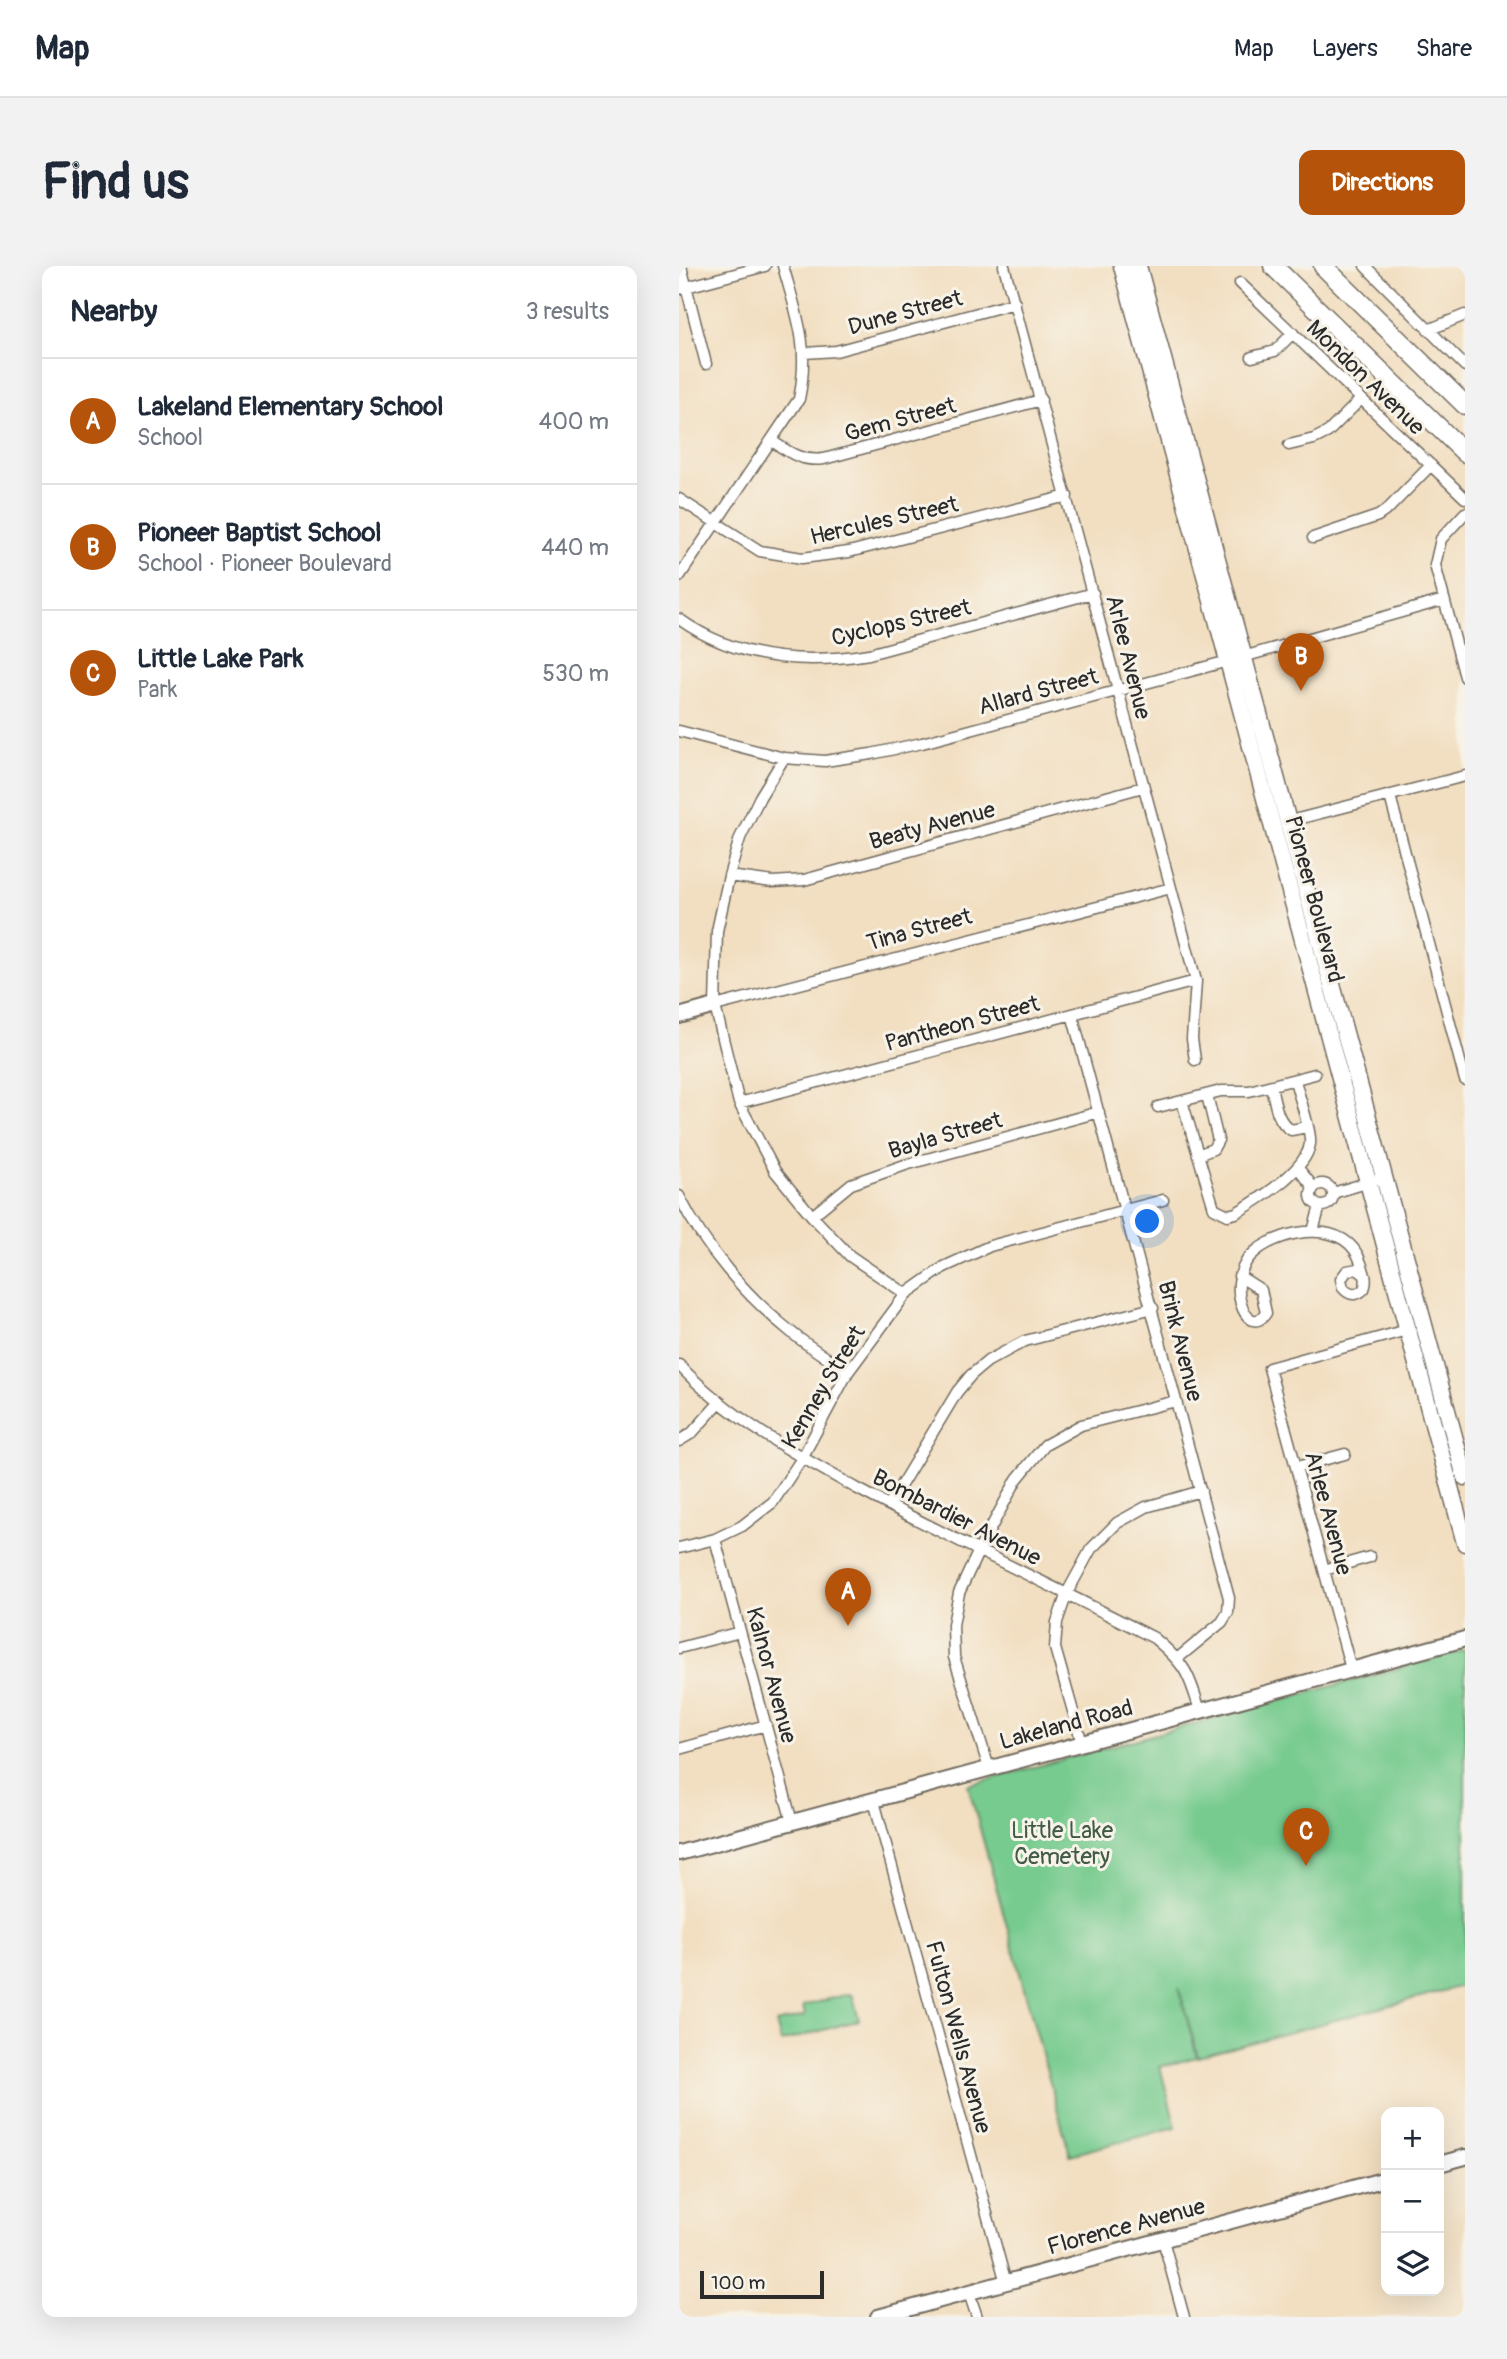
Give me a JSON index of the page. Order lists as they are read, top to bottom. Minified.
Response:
{"streets":{"main road":["Pioneer Boulevard"],"street":["Dune Street","Mondon Avenue","Gem Street","Hercules Street","Cyclops Street","Arlee Avenue","Allard Street","Beaty Avenue","Tina Street","Pantheon Street","Bayla Street","Brink Avenue","Kenney Street","Bombardier Avenue","Kalnor Avenue","Lakeland Road","Fulton Wells Avenue","Florence Avenue"]},"crossings":[["Dune Street","Arlee Avenue"],["Gem Street","Arlee Avenue"],["Hercules Street","Arlee Avenue"],["Cyclops Street","Arlee Avenue"],["Arlee Avenue","Allard Street"],["Arlee Avenue","Beaty Avenue"],["Arlee Avenue","Pioneer Boulevard"],["Arlee Avenue","Tina Street"],["Arlee Avenue","Pantheon Street"],["Arlee Avenue","Lakeland Road"],["Allard Street","Pioneer Boulevard"],["Pantheon Street","Brink Avenue"],["Bayla Street","Brink Avenue"],["Brink Avenue","Kenney Street"],["Brink Avenue","Bombardier Avenue"],["Kenney Street","Bombardier Avenue"],["Kenney Street","Kalnor Avenue"],["Bombardier Avenue","Lakeland Road"],["Kalnor Avenue","Lakeland Road"],["Lakeland Road","Fulton Wells Avenue"],["Fulton Wells Avenue","Florence Avenue"]],"parks":["Little Lake Cemetery"],"scale_bar":"100 m","page":{"header":"Map","nav":["Map","Layers","Share"],"buttons":"Directions","title":"Find us","heading":["Nearby","3 results"],"list":[{"mark":"A","name":"Lakeland Elementary School","note":"School","value":"400 m"},{"mark":"B","name":"Pioneer Baptist School","note":"School · Pioneer Boulevard","value":"440 m"},{"mark":"C","name":"Little Lake Park","note":"Park","value":"530 m"}],"pins":["B","A","C"],"map_buttons":["+","−"],"scale":"100 m"}}
